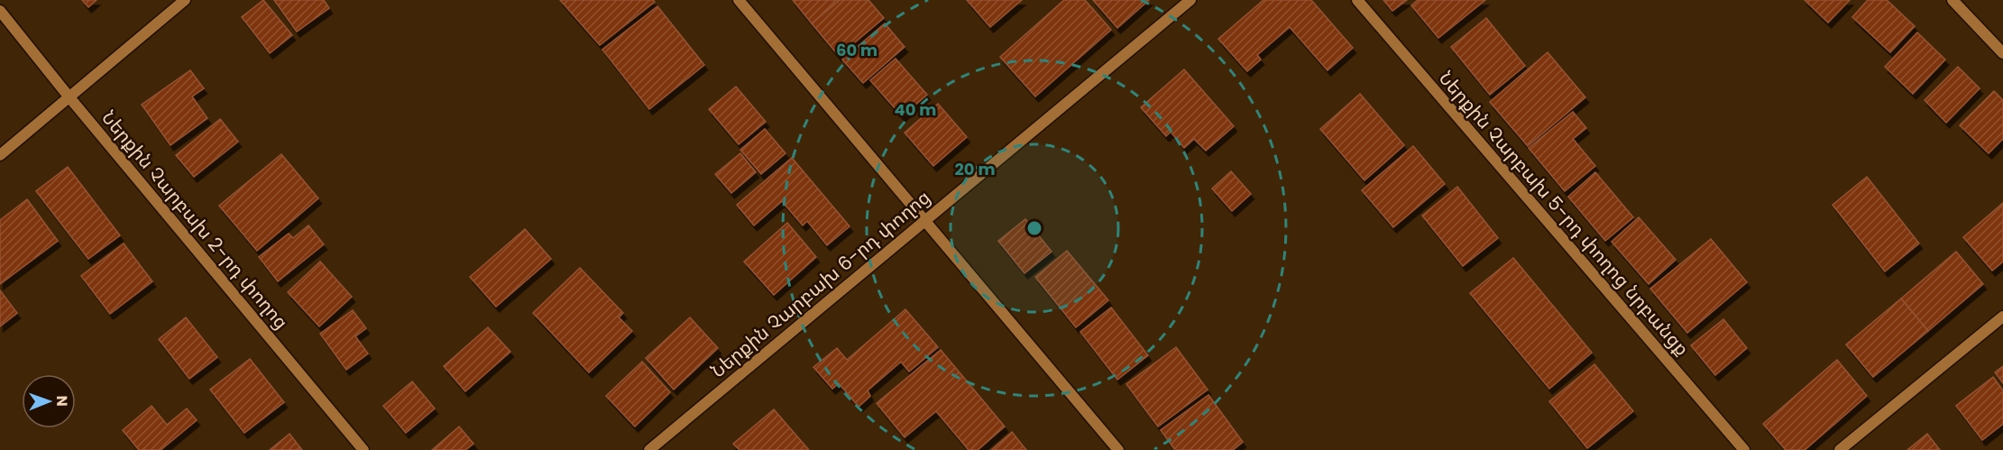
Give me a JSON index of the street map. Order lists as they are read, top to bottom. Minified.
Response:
{"streets":{"street":["Ներքին Չարբախ 5-րդ փողոց նրբանցք","Ներքին Չարբախ 2-րդ փողոց","Ներքին Չարբախ 6-րդ փողոց"]},"north":"right","rings":["60 m","40 m","20 m"]}
